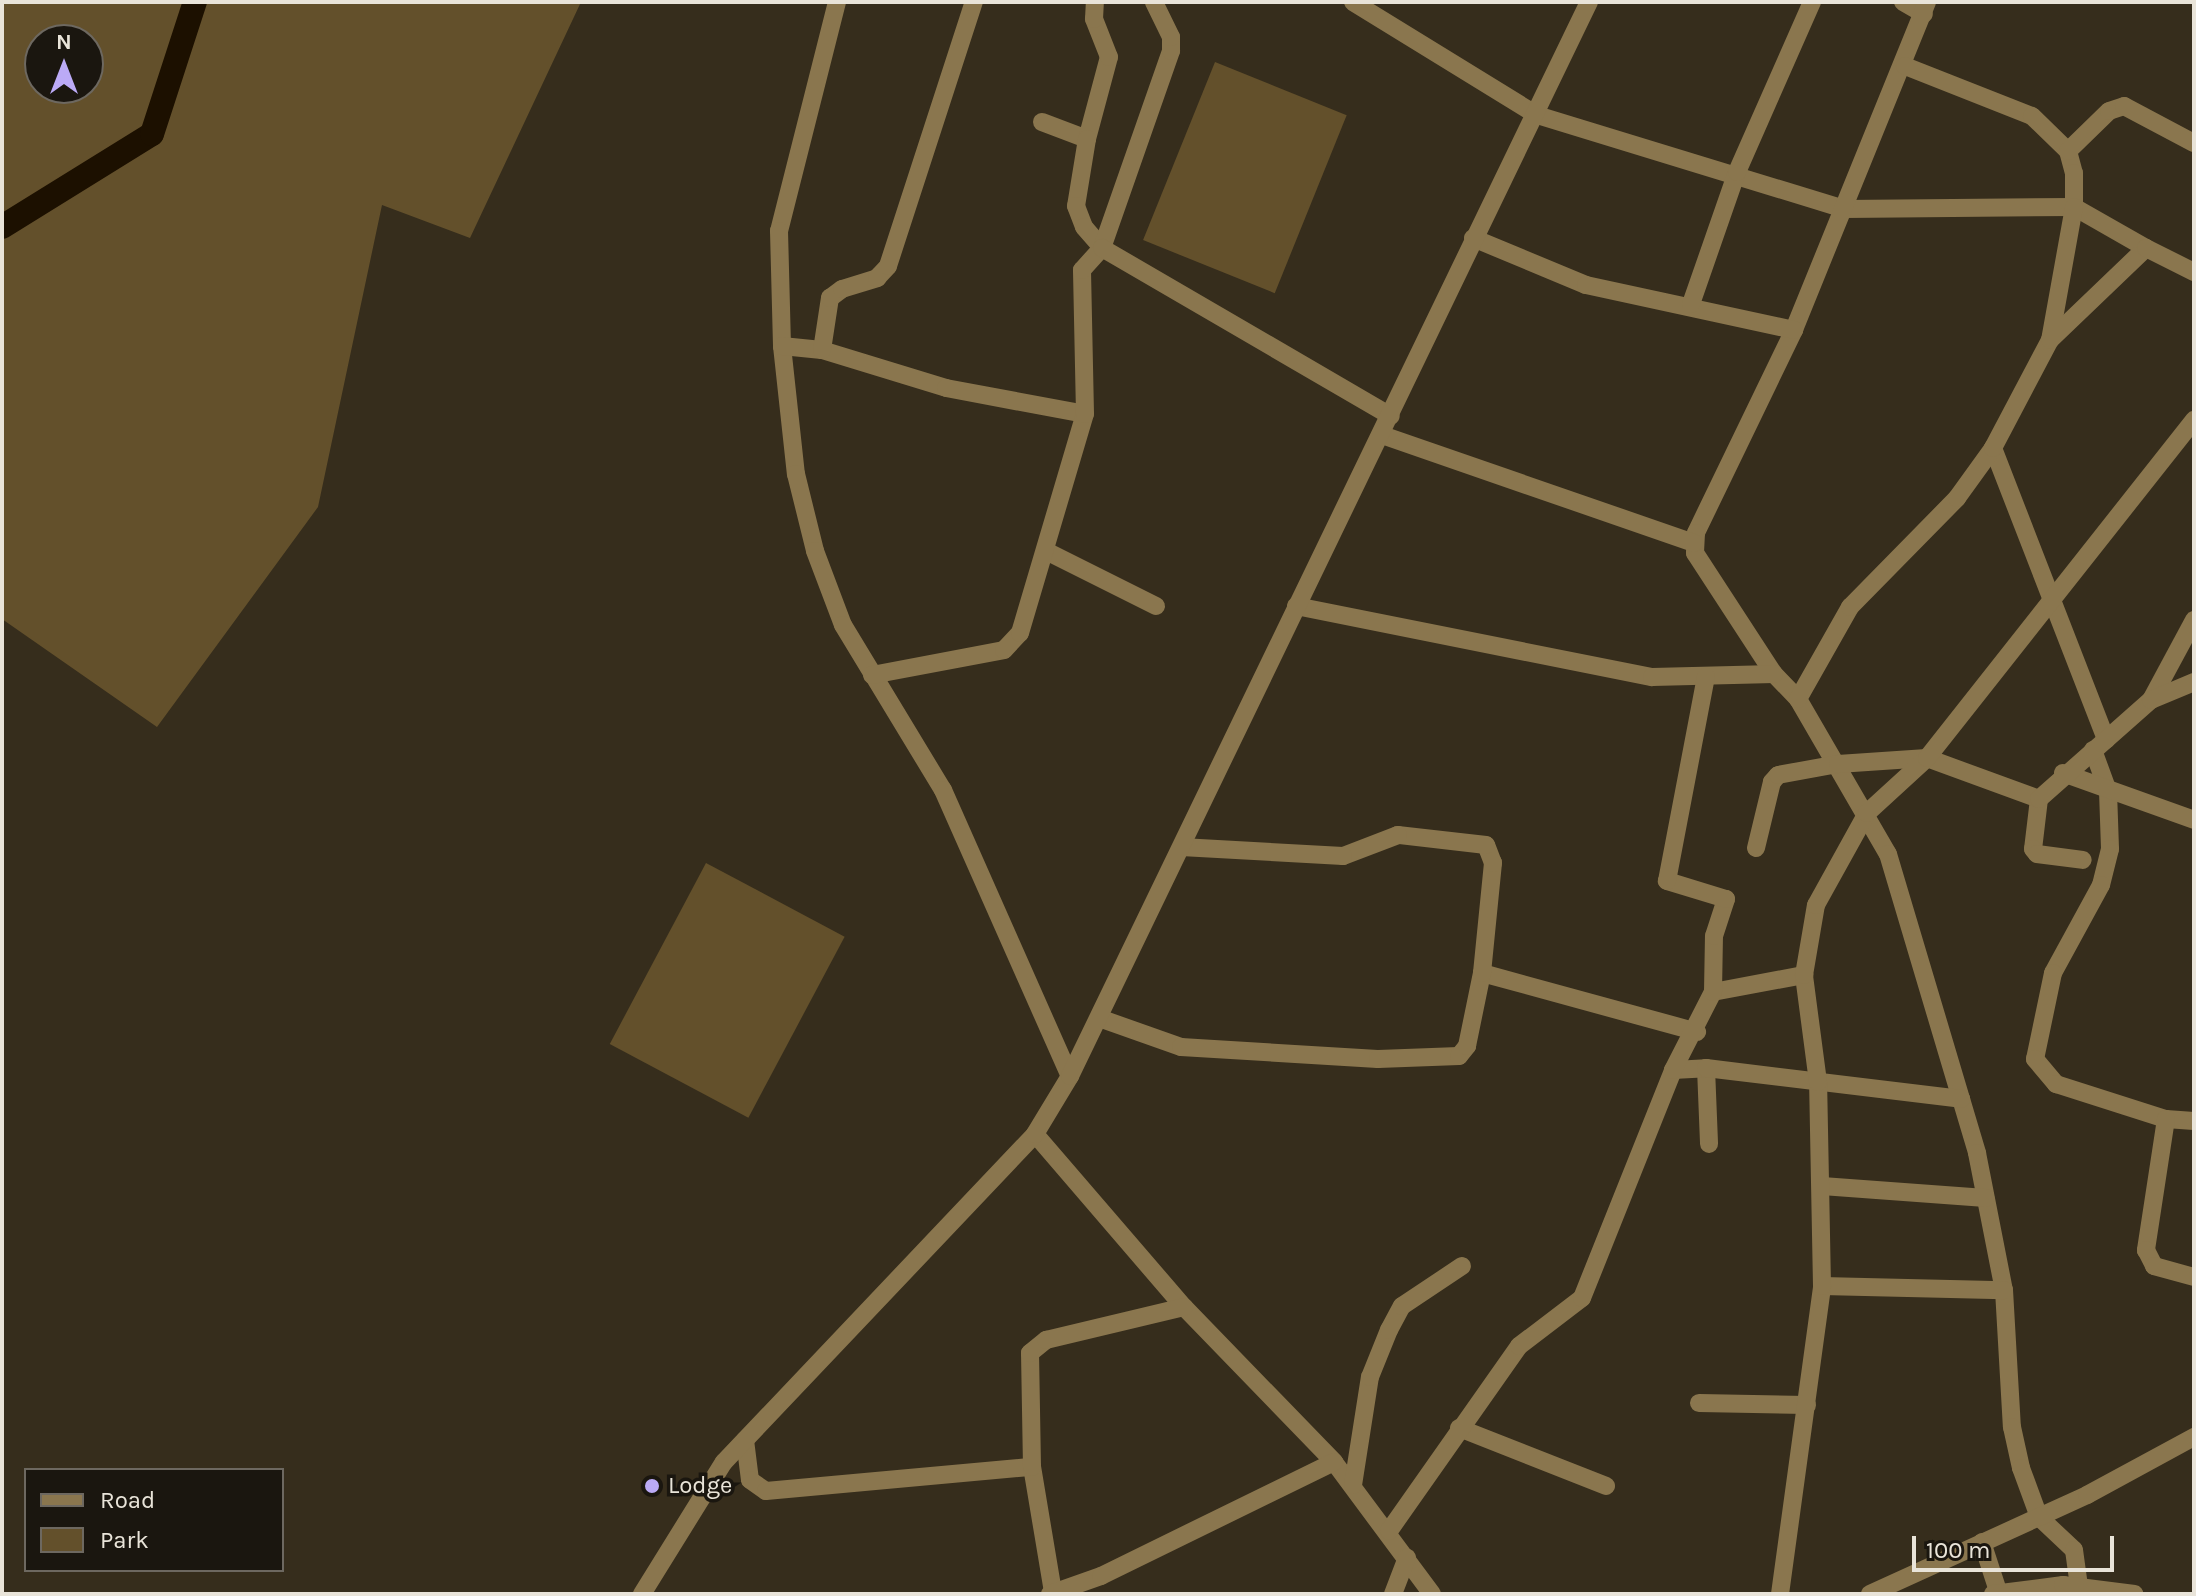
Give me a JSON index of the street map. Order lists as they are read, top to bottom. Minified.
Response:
{"places":["Lodge"],"legend":["Road","Park"],"scale_bar":"100 m","north":"top"}
